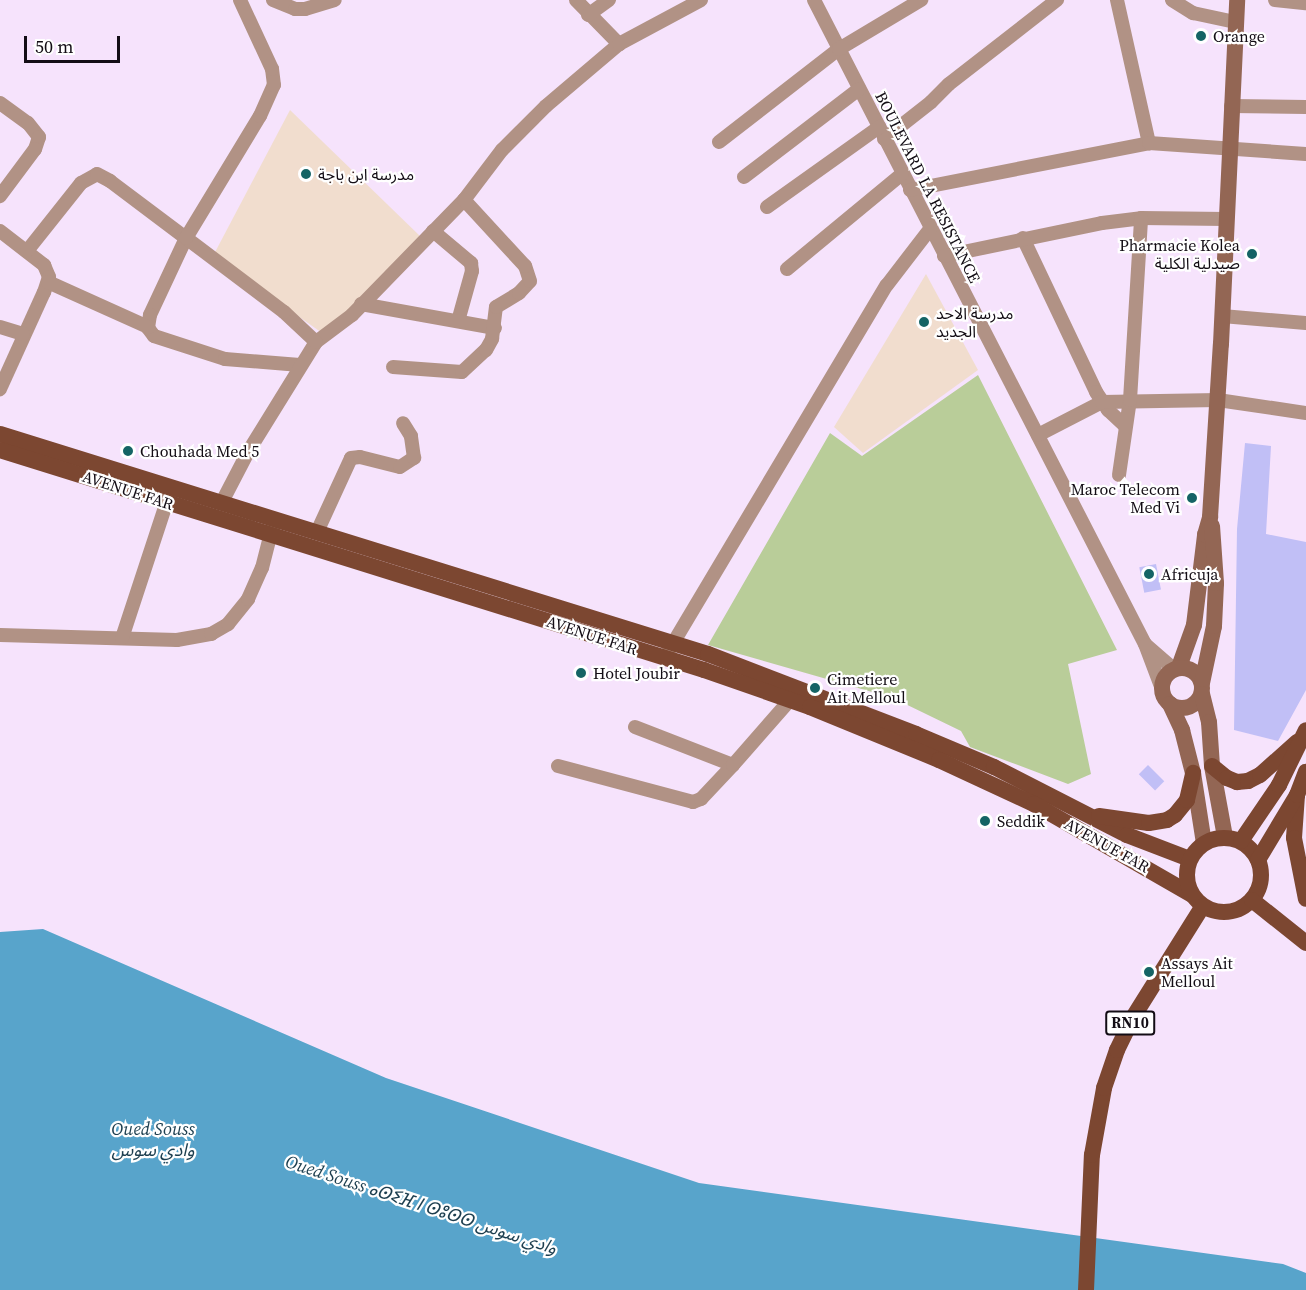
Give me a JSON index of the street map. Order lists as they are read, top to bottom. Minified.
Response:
{"streets":{"main road":["AVENUE FAR","RN10"],"street":["BOULEVARD LA RESISTANCE"]},"crossings":[["AVENUE FAR","RN10"]],"water":["Oued Souss وادي سوس","Oued Souss ⴰⵙⵉⴼ ⵏ ⵙⵓⵙⵙ وادي سوس"],"places":["Orange","مدرسة ابن باجة","Pharmacie Kolea صيدلية الكلية","مدرسة الاحد الجديد","Chouhada Med 5","Maroc Telecom Med Vi","Africuja","Hotel Joubir","Cimetiere Ait Melloul","Seddik","Assays Ait Melloul"],"scale_bar":"50 m"}
